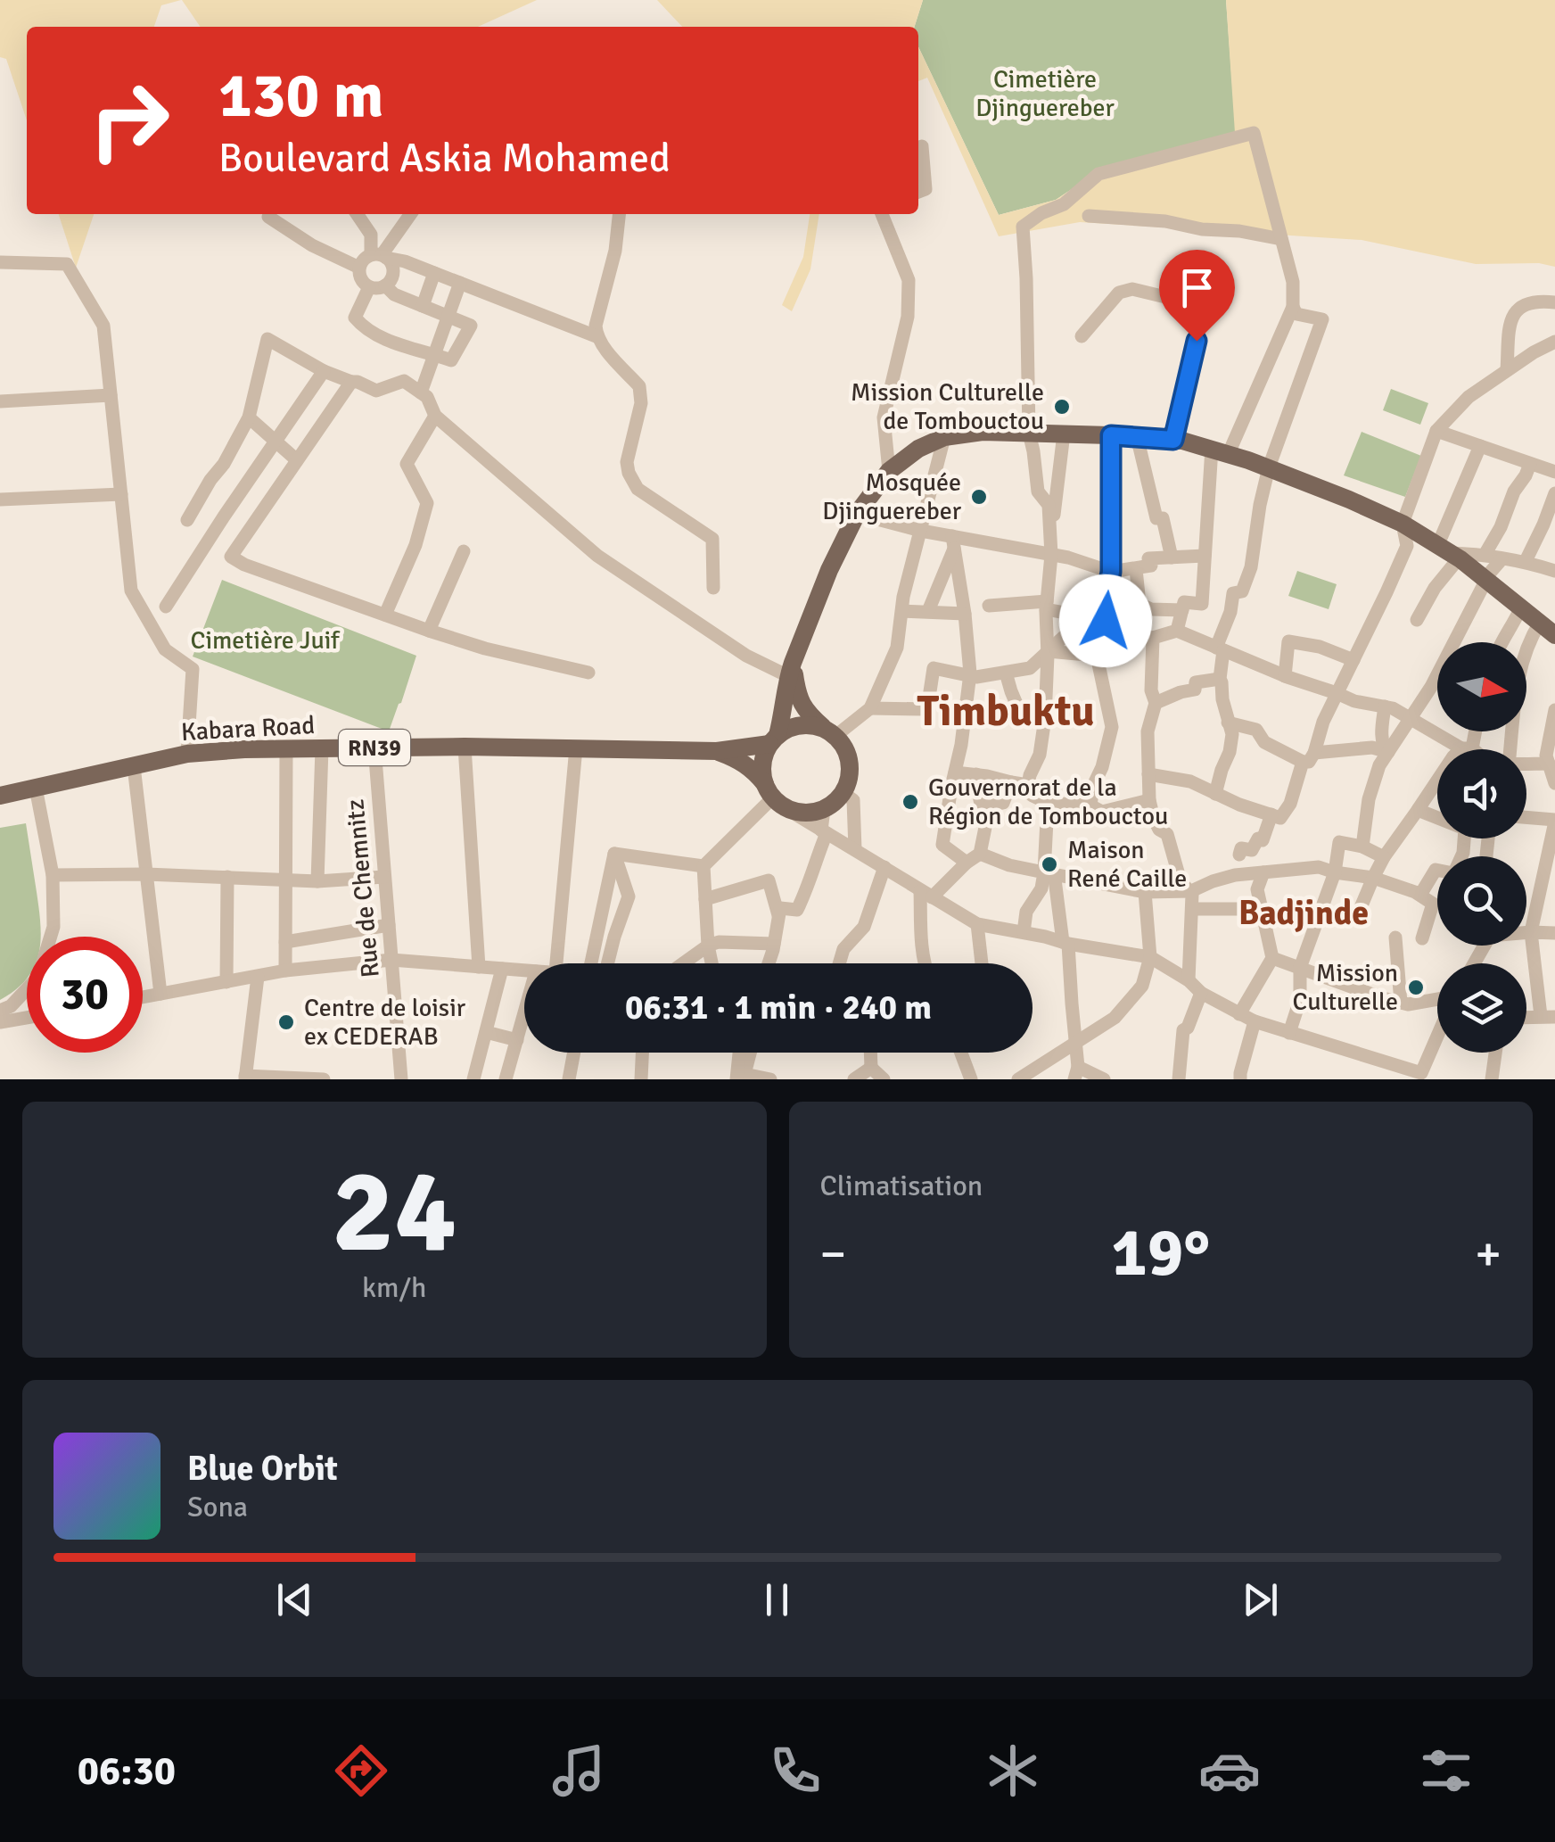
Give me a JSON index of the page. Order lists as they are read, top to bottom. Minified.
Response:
{"streets":{"main road":["Kabara Road","RN39"],"street":["Rue de Chemnitz"]},"crossings":[["Kabara Road","Rue de Chemnitz"]],"districts":["Timbuktu","Badjinde"],"parks":["Cimetière Djinguereber","Cimetière Juif"],"places":["Mission Culturelle de Tombouctou","Mosquée Djinguereber","Gouvernorat de la Région de Tombouctou","Maison René Caille","Mission Culturelle","Centre de loisir ex CEDERAB"],"north":"right","page":{"turn":["130 m","Boulevard Askia Mohamed"],"limit":"30","trip":"06:31 · 1 min · 240 m","tile":[["24","km/h"],"Climatisation"],"heat":["−","19°","+"],"song":["Blue Orbit","Sona"],"tabs":"06:30"}}
